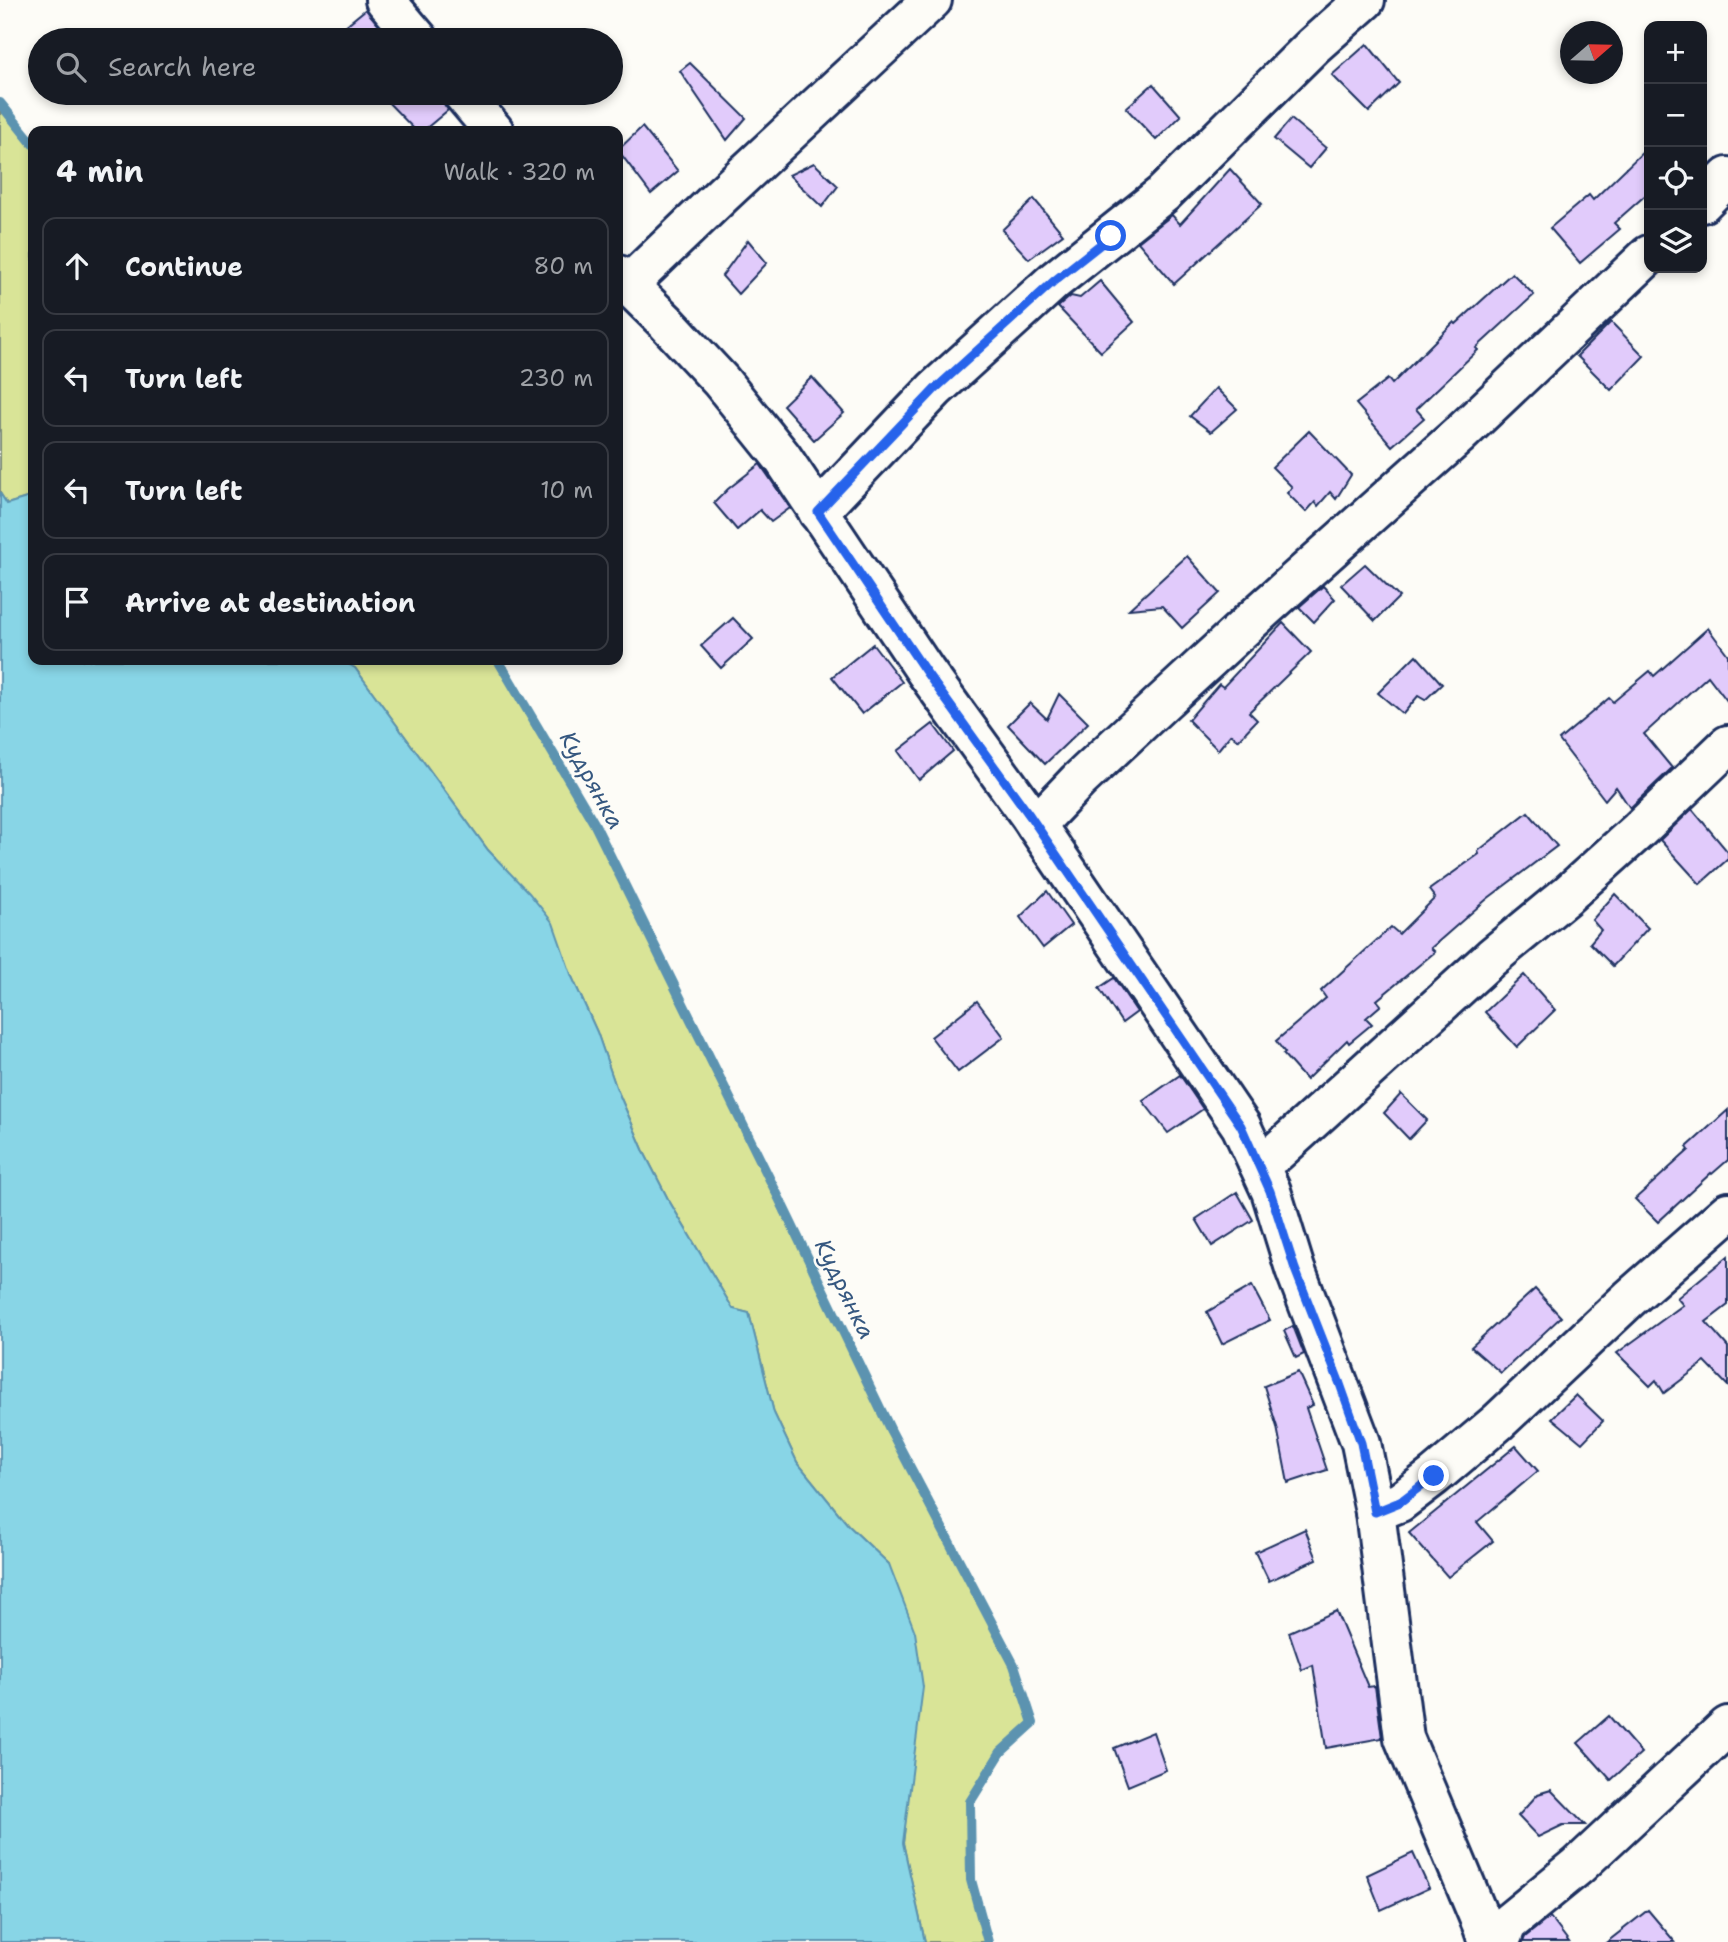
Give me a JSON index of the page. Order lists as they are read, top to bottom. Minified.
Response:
{"water":["Кудрянка"],"north":"right","page":{"map_buttons":["+","−"],"search":"Search here","heading":["4 min","Walk · 320 m"],"list":[["Continue","80 m"],["Turn left","230 m"],["Turn left","10 m"],"Arrive at destination"]}}
